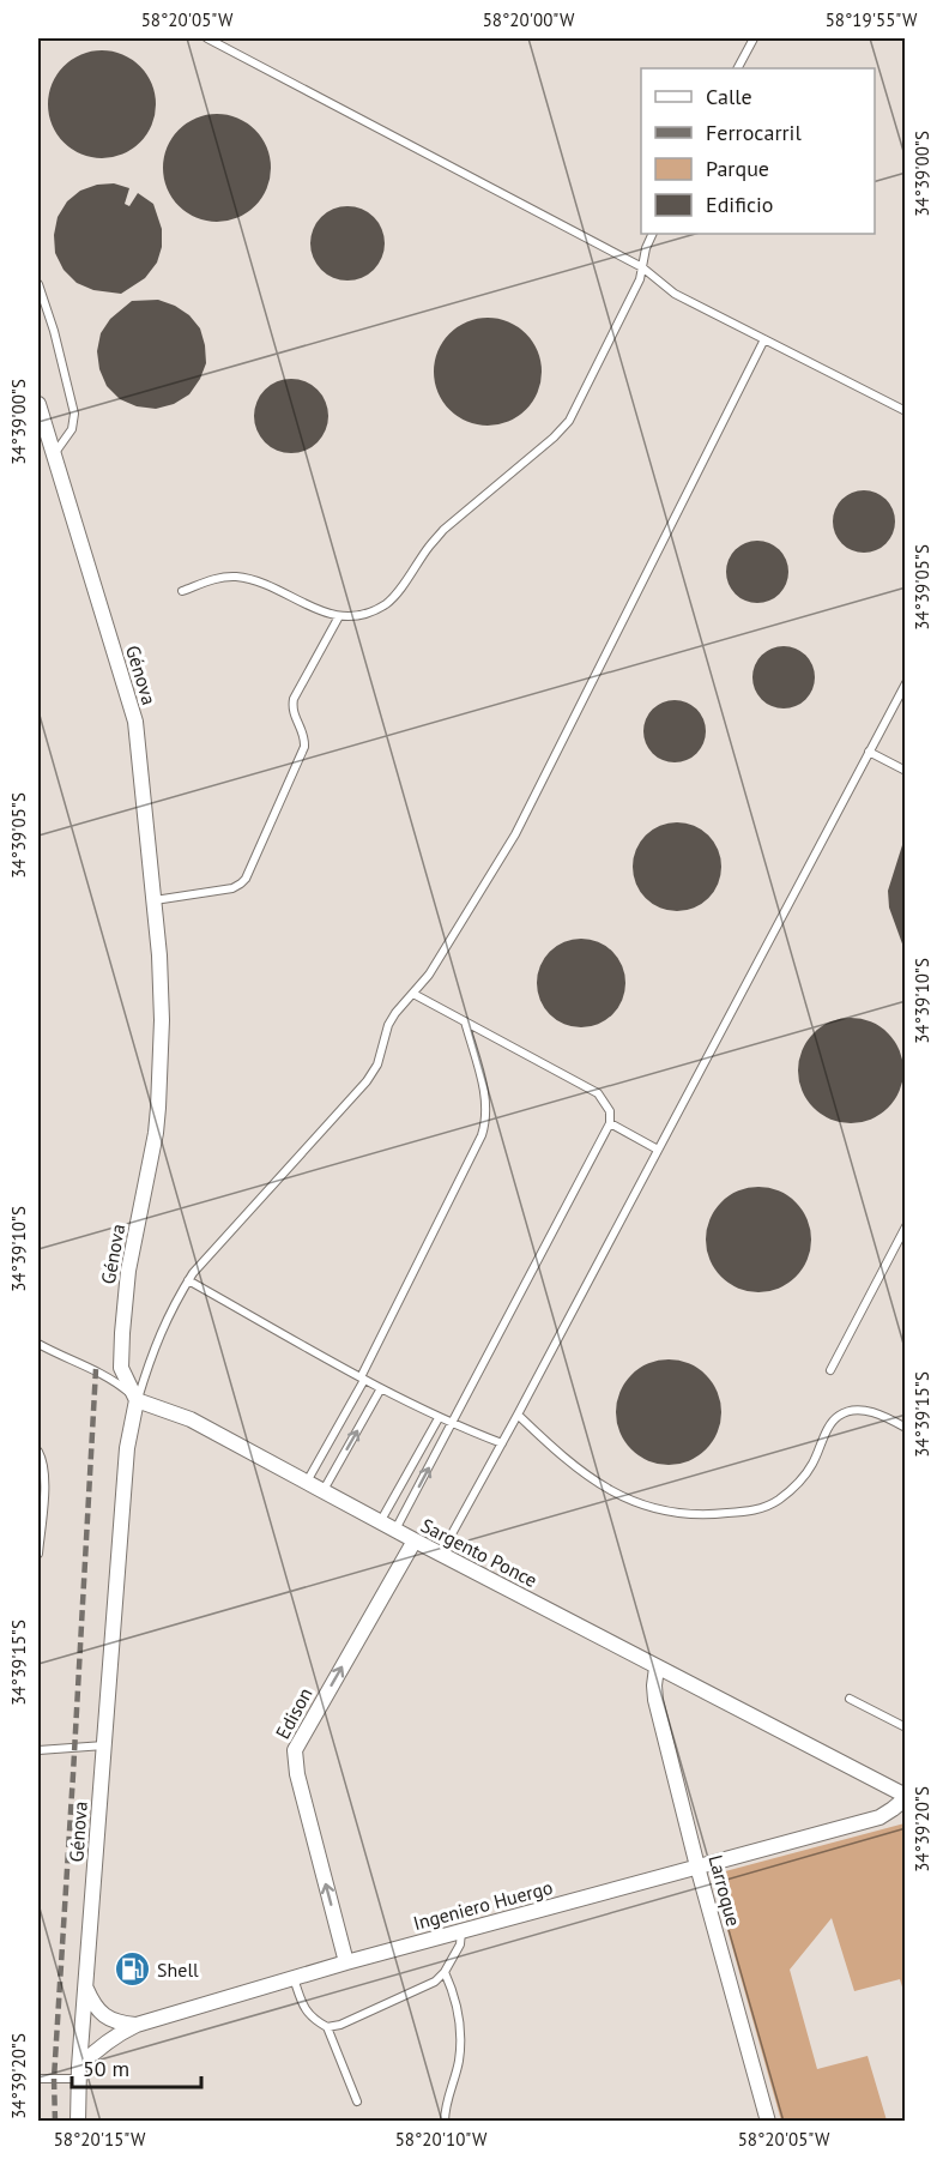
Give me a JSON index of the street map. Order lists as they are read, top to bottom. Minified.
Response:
{"streets":{"street":["Génova","Sargento Ponce","Edison","Larroque","Ingeniero Huergo"]},"crossings":[["Génova","Sargento Ponce"],["Génova","Ingeniero Huergo"],["Sargento Ponce","Edison"],["Sargento Ponce","Larroque"],["Sargento Ponce","Ingeniero Huergo"],["Edison","Ingeniero Huergo"],["Larroque","Ingeniero Huergo"]],"one_way":["Edison"],"places":{"fuel station":["Shell"]},"legend":["Calle","Ferrocarril","Parque","Edificio"],"scale_bar":"50 m","coordinates":["58°20'05\"W","58°20'00\"W","58°19'55\"W","34°39'00\"S","34°39'05\"S","34°39'10\"S","34°39'15\"S","34°39'20\"S","58°20'15\"W","58°20'10\"W"]}
